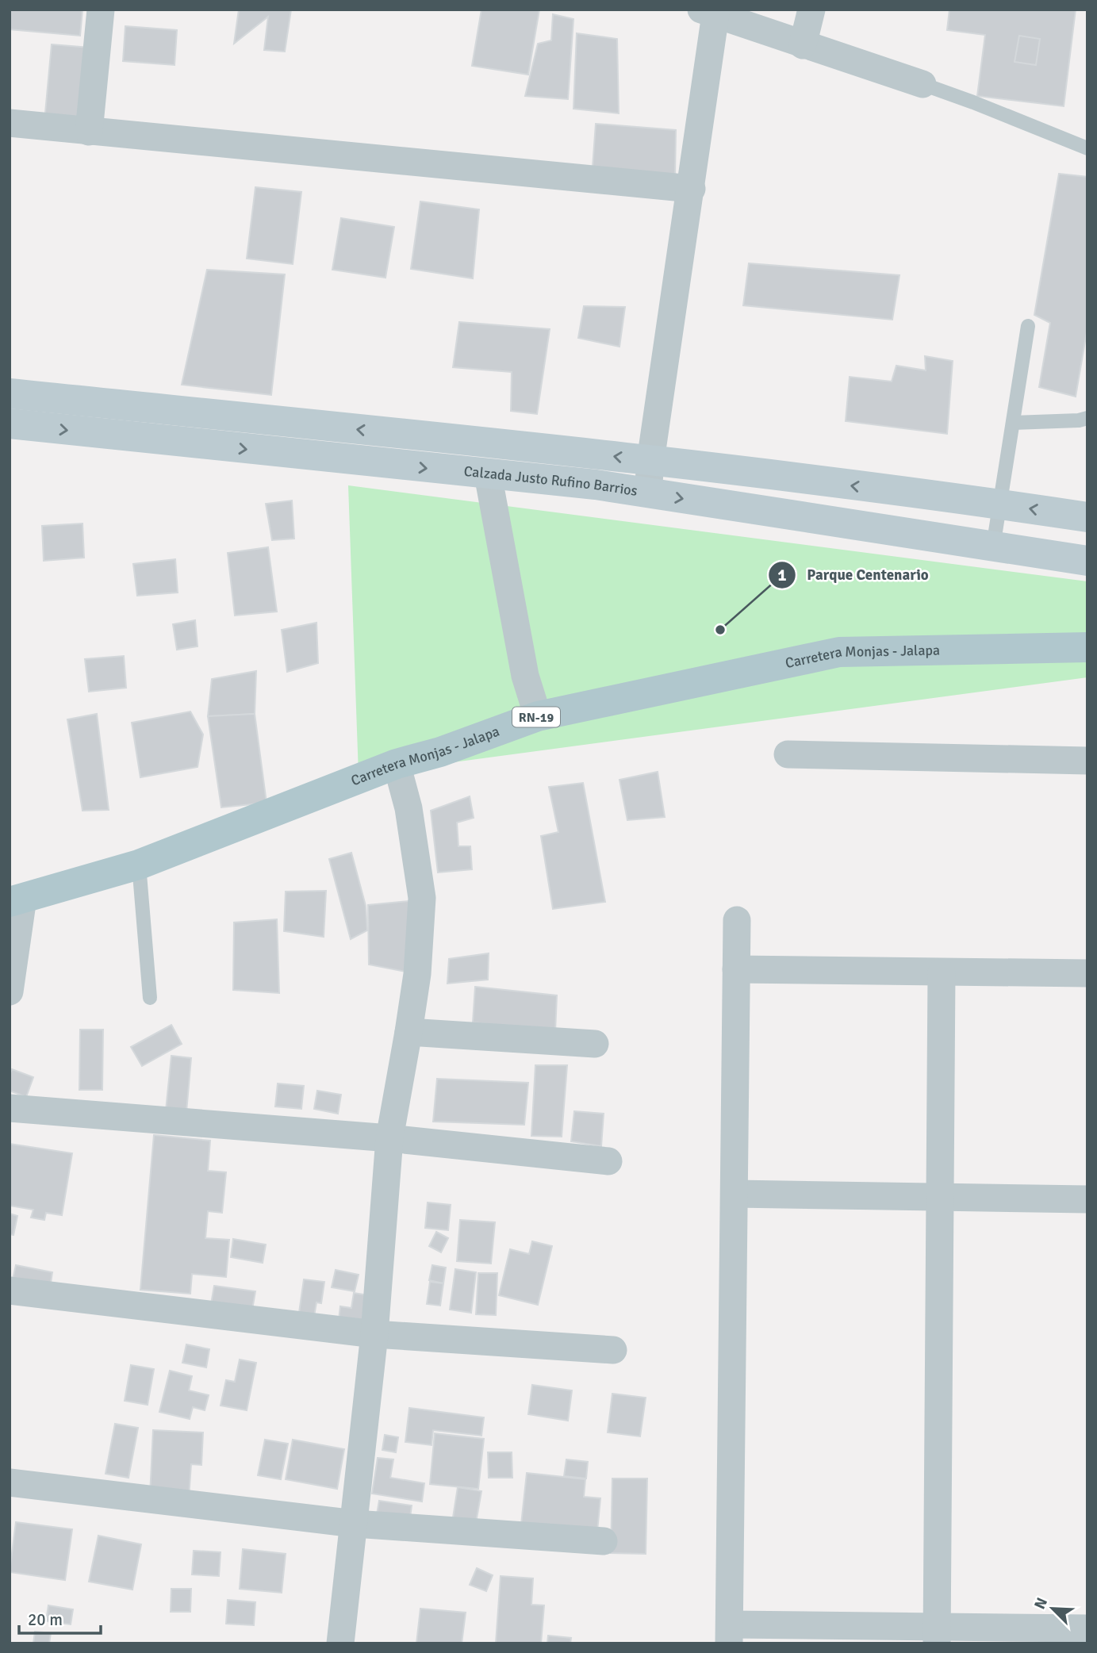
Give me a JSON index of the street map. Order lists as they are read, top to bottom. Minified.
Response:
{"streets":{"main road":["Carretera Monjas - Jalapa","RN-19"],"street":["Calzada Justo Rufino Barrios"]},"places":["Parque Centenario"],"scale_bar":"20 m","north":"top left"}
